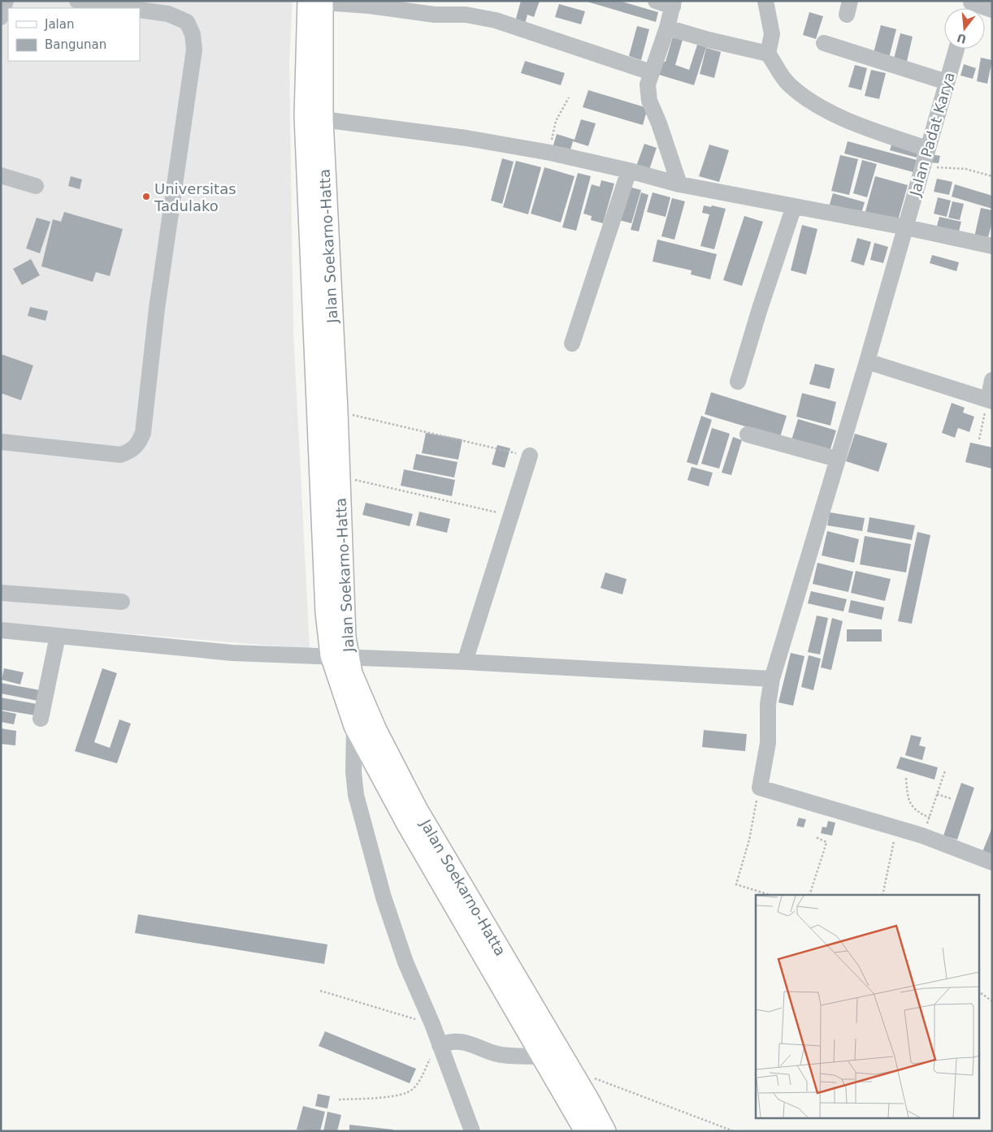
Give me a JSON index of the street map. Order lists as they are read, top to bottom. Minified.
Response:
{"streets":{"main road":["Jalan Soekarno-Hatta"],"street":["Jalan Padat Karya"]},"places":["Universitas Tadulako"],"legend":["Jalan","Bangunan"],"north":"bottom"}
